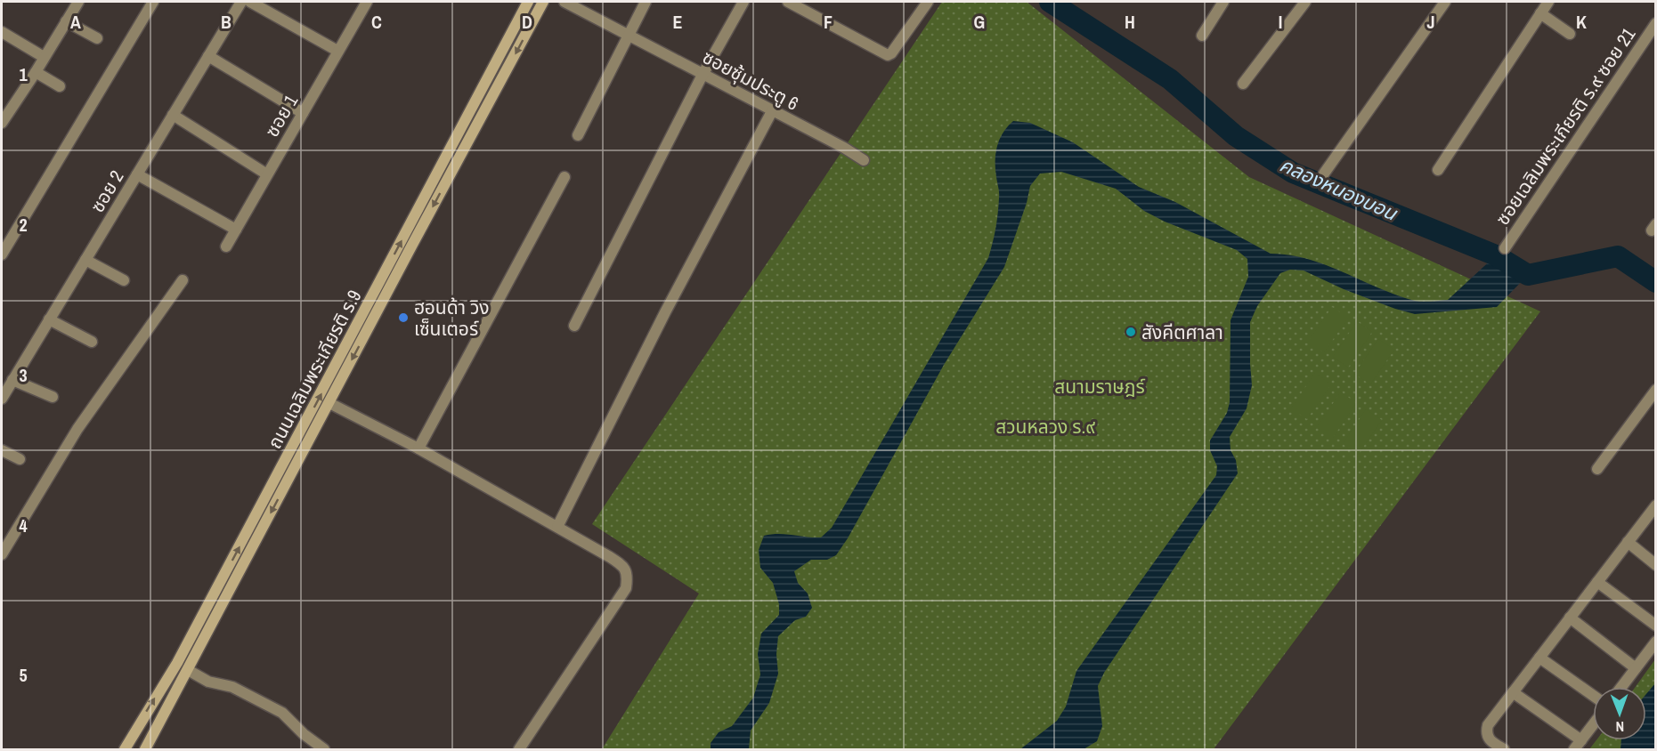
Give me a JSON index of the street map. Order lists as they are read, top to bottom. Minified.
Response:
{"streets":{"main road":["ถนนเฉลิมพระเกียรติ ร.9"],"street":["ซอยซุ้มประตู 6","ซอย 1","ซอยเฉลิมพระเกียรติ ร.๙ ซอย 21","ซอย 2"]},"water":["คลองหนองบอน"],"parks":["สนามราษฎร์","สวนหลวง ร.๙"],"places":["ฮอนด้า วิง เซ็นเตอร์","สังคีตศาลา"],"north":"bottom","grid":{"columns":["A","B","C","D","E","F","G","H","I","J","K"],"rows":["1","2","3","4","5"]}}
